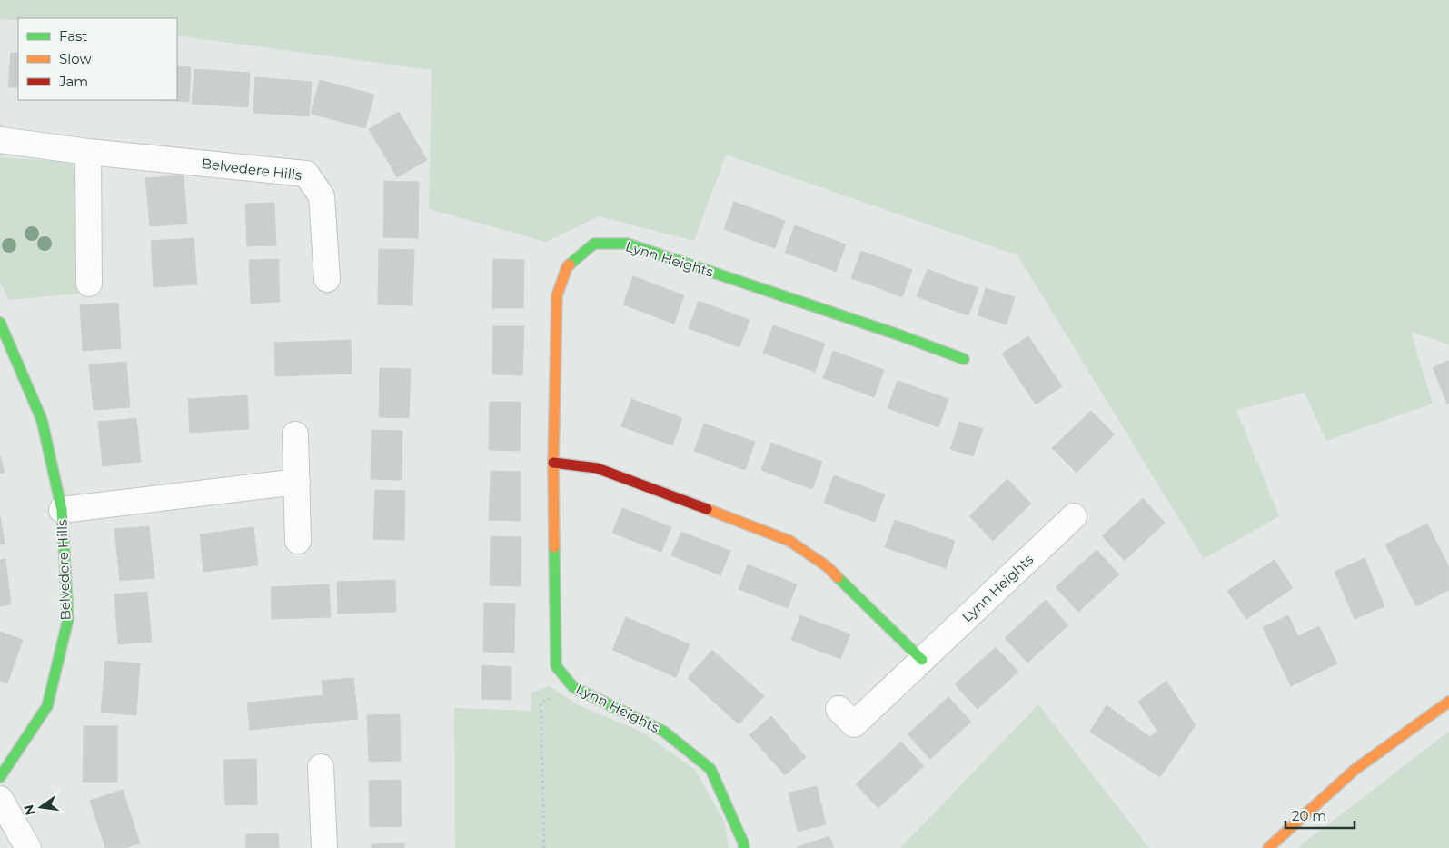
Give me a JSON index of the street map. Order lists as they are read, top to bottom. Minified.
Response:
{"streets":{"street":["Belvedere Hills","Lynn Heights"]},"legend":["Fast","Slow","Jam"],"scale_bar":"20 m","north":"left"}
